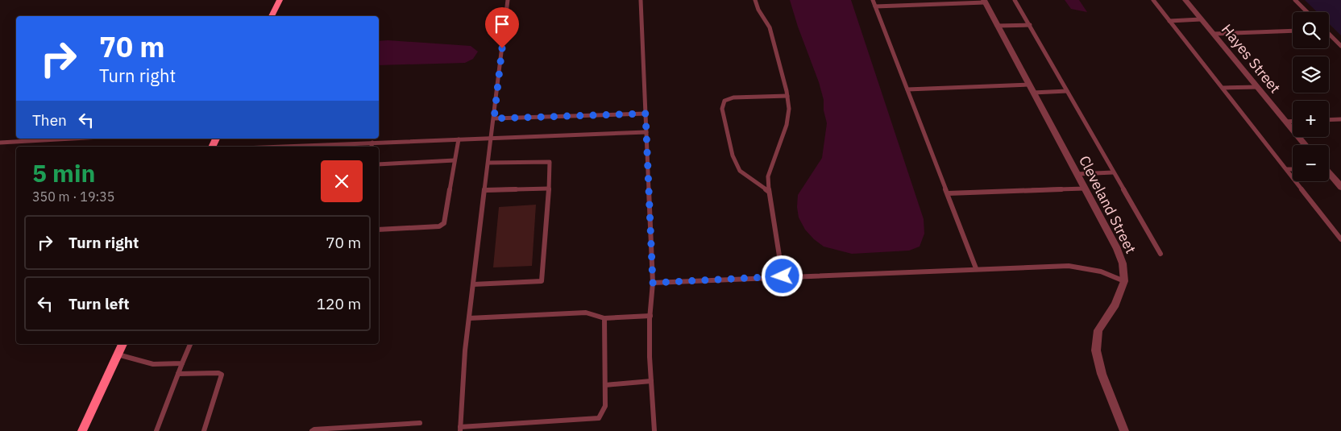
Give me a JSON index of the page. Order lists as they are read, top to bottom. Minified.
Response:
{"streets":{"street":["Hayes Street","Cleveland Street"]},"page":{"map_buttons":["+","−"],"turn":["70 m","Turn right"],"then":"Then","heading":["5 min","350 m · 19:35"],"list":[{"name":"Turn right","value":"70 m"},{"name":"Turn left","value":"120 m"}]}}
